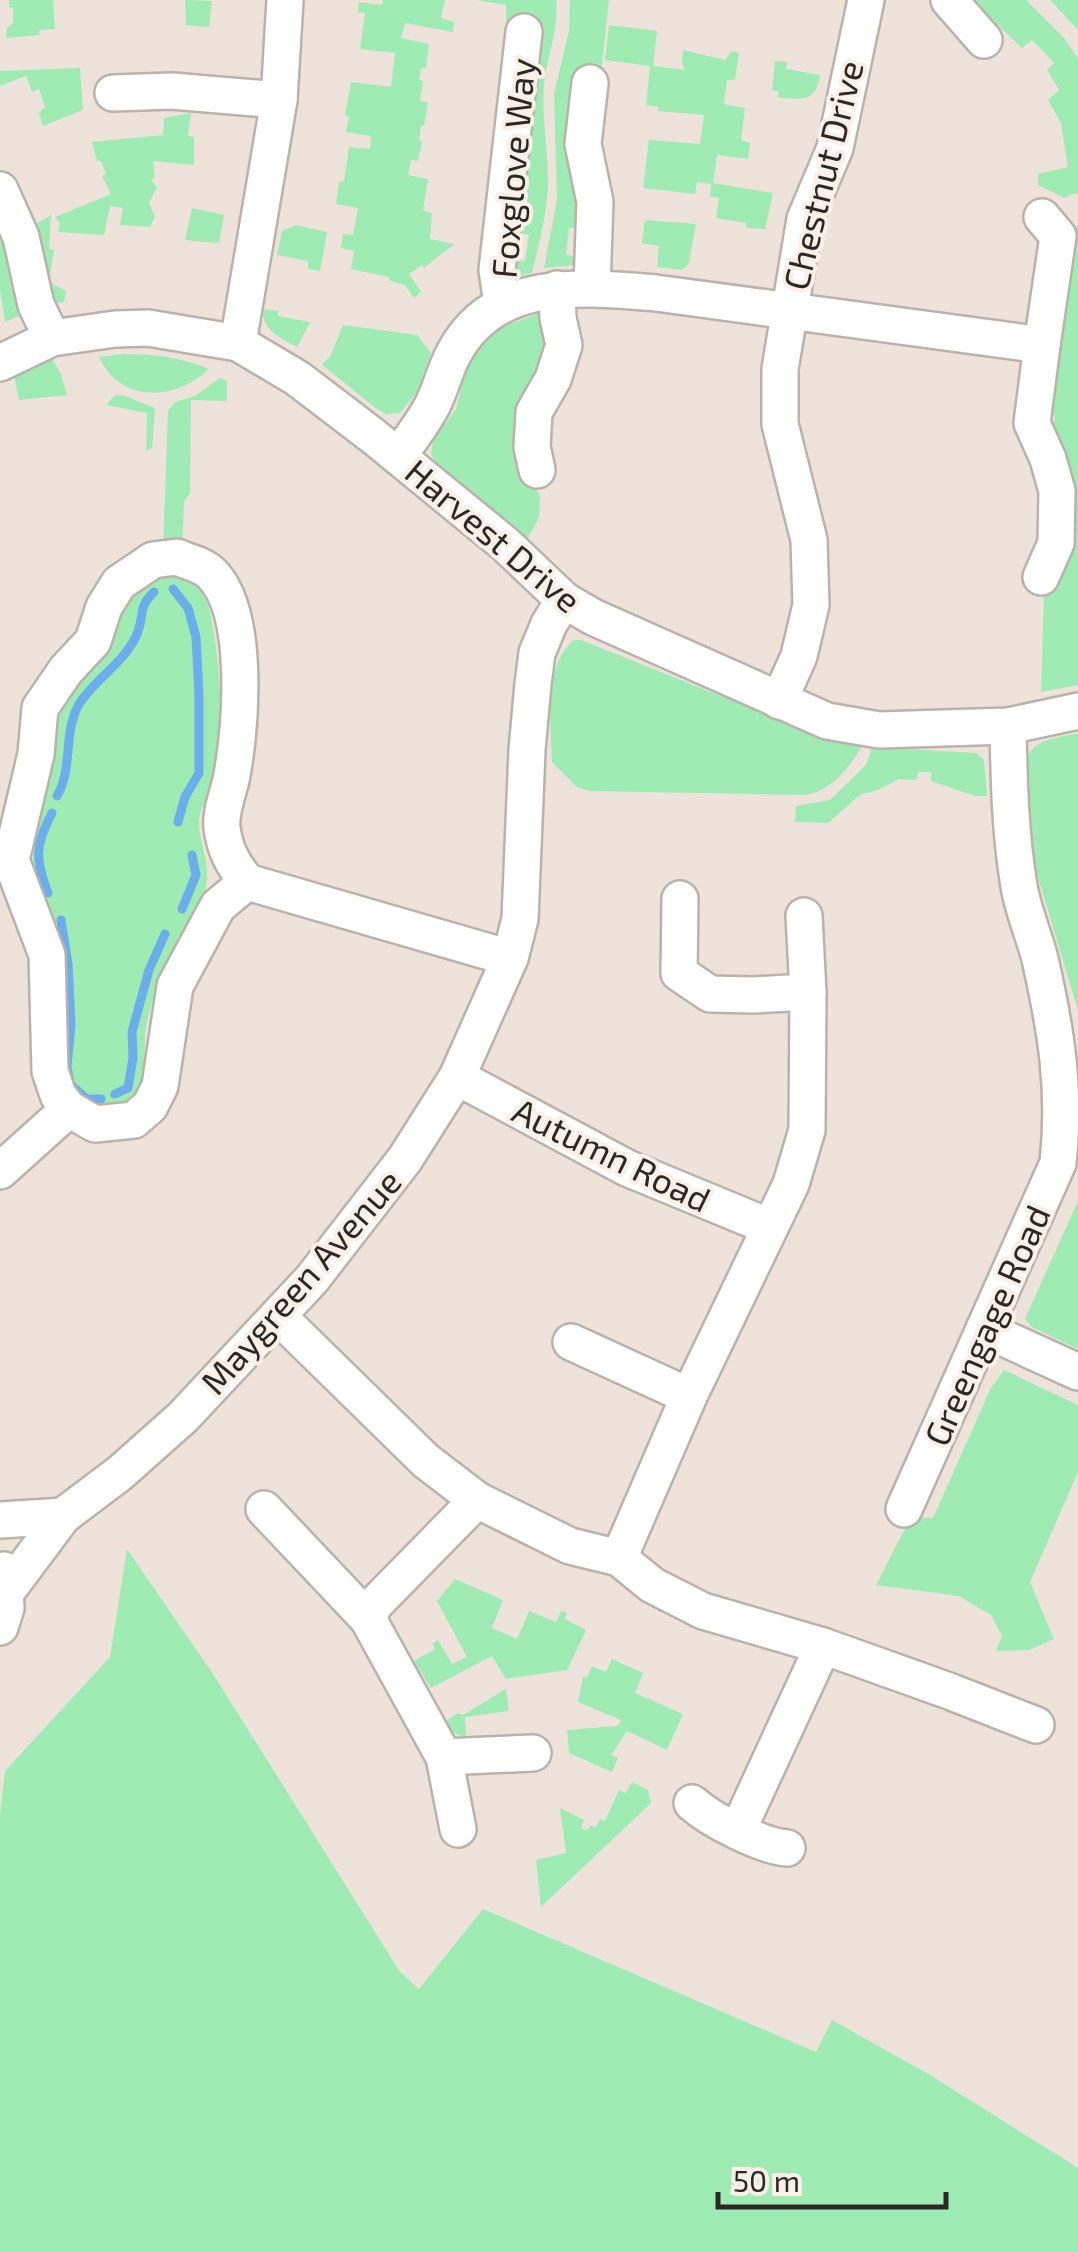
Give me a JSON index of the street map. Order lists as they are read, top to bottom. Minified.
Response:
{"streets":{"street":["Foxglove Way","Chestnut Drive","Harvest Drive","Autumn Road","Maygreen Avenue","Greengage Road"]},"crossings":[["Foxglove Way","Chestnut Drive"],["Foxglove Way","Harvest Drive"],["Chestnut Drive","Harvest Drive"],["Harvest Drive","Maygreen Avenue"],["Harvest Drive","Greengage Road"],["Autumn Road","Maygreen Avenue"]],"scale_bar":"50 m"}
